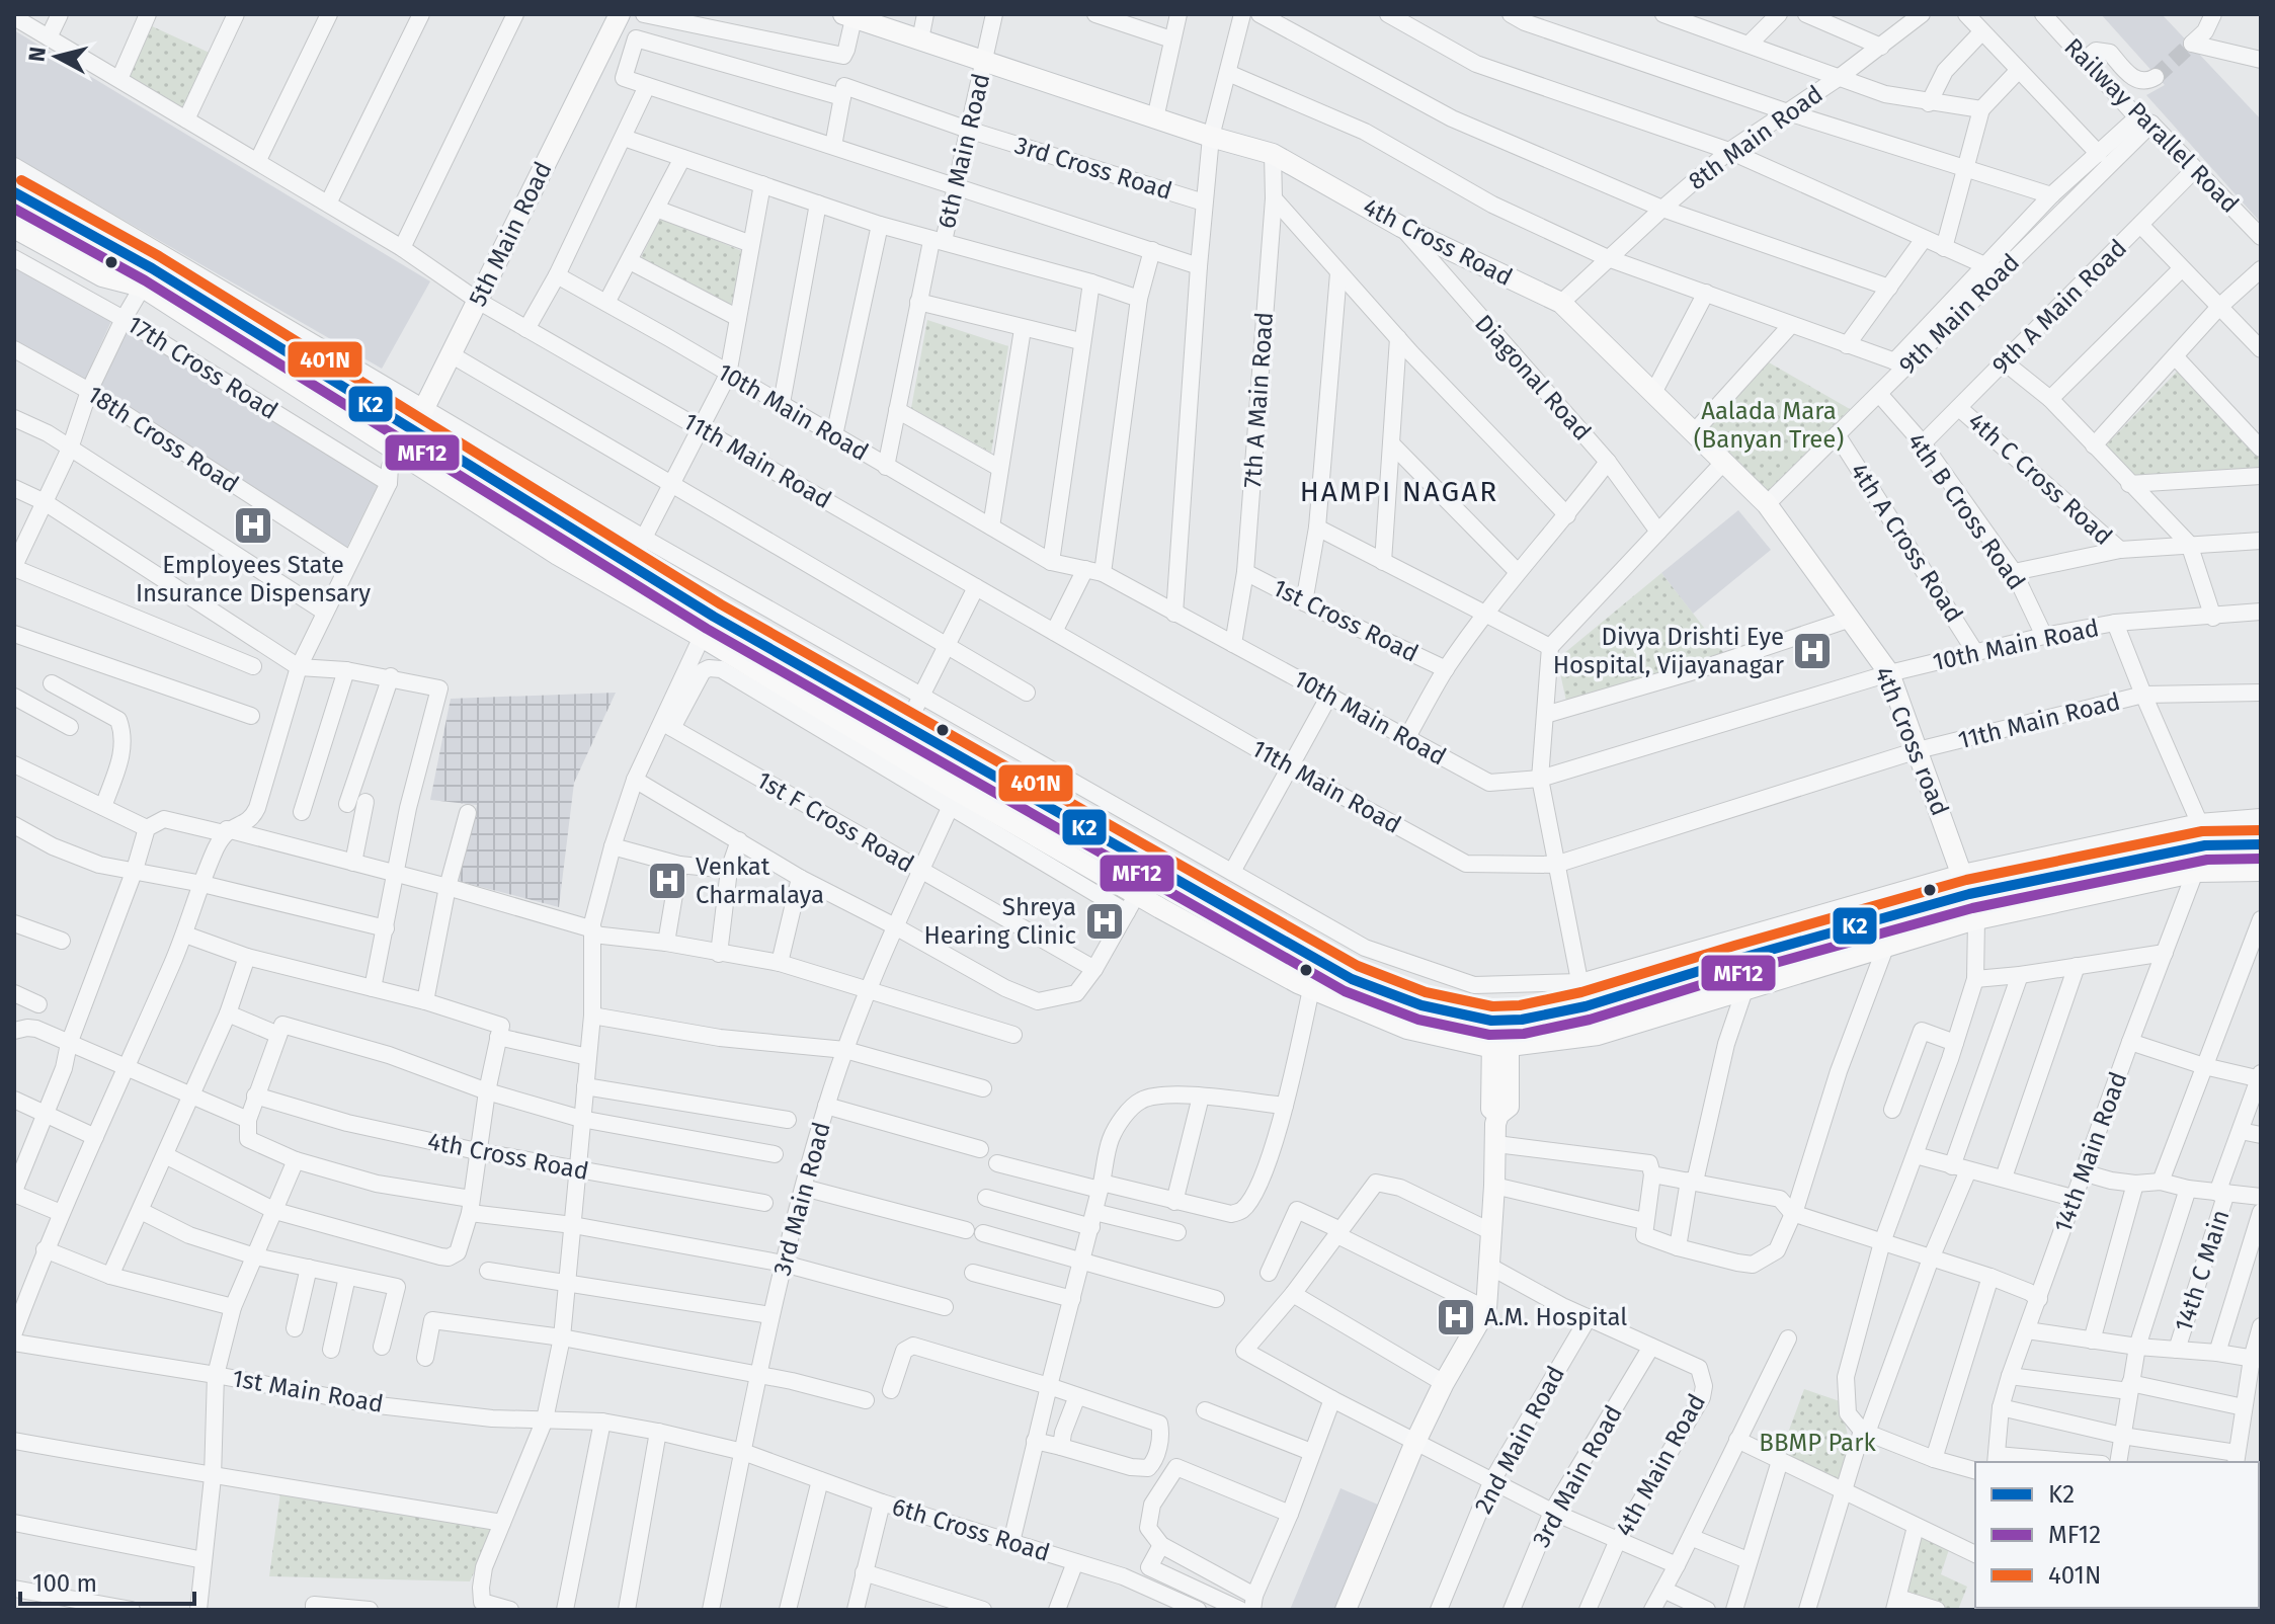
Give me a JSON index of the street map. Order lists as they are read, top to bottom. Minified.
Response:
{"streets":{"main road":["5th Main Road","4th Cross Road","4th Cross road"],"street":["Railway Parallel Road","8th Main Road","6th Main Road","3rd Cross Road","9th A Main Road","9th Main Road","17th Cross Road","Diagonal Road","7th A Main Road","10th Main Road","18th Cross Road","11th Main Road","4th C Cross Road","4th B Cross Road","4th A Cross Road","1st Cross Road","1st F Cross Road","14th Main Road","3rd Main Road","14th C Main","1st Main Road","2nd Main Road","4th Main Road","6th Cross Road"]},"crossings":[["Railway Parallel Road","9th A Main Road"],["Railway Parallel Road","9th Main Road"],["8th Main Road","4th Cross Road"],["6th Main Road","3rd Cross Road"],["6th Main Road","4th Cross Road"],["6th Main Road","10th Main Road"],["5th Main Road","11th Main Road"],["4th Cross Road","9th Main Road"],["4th Cross Road","Diagonal Road"],["4th Cross Road","7th A Main Road"],["4th Cross Road","4th Cross road"],["9th A Main Road","4th C Cross Road"],["9th A Main Road","4th B Cross Road"],["9th Main Road","4th B Cross Road"],["9th Main Road","4th A Cross Road"],["7th A Main Road","10th Main Road"],["7th A Main Road","1st Cross Road"],["10th Main Road","4th B Cross Road"],["10th Main Road","4th A Cross Road"],["10th Main Road","4th Cross road"],["11th Main Road","4th Cross road"],["1st F Cross Road","3rd Main Road"],["3rd Main Road","1st Main Road"],["3rd Main Road","4th Main Road"],["3rd Main Road","6th Cross Road"],["1st Main Road","6th Cross Road"],["2nd Main Road","4th Main Road"]],"districts":["HAMPI NAGAR"],"parks":["Aalada Mara (Banyan Tree)","BBMP Park"],"places":{"hospital":["Employees State Insurance Dispensary","Divya Drishti Eye Hospital, Vijayanagar","Venkat Charmalaya","Shreya Hearing Clinic","A.M. Hospital"]},"lines":["transit line 401N","transit line K2","transit line MF12"],"legend":["K2","MF12","401N"],"scale_bar":"100 m","north":"left"}
